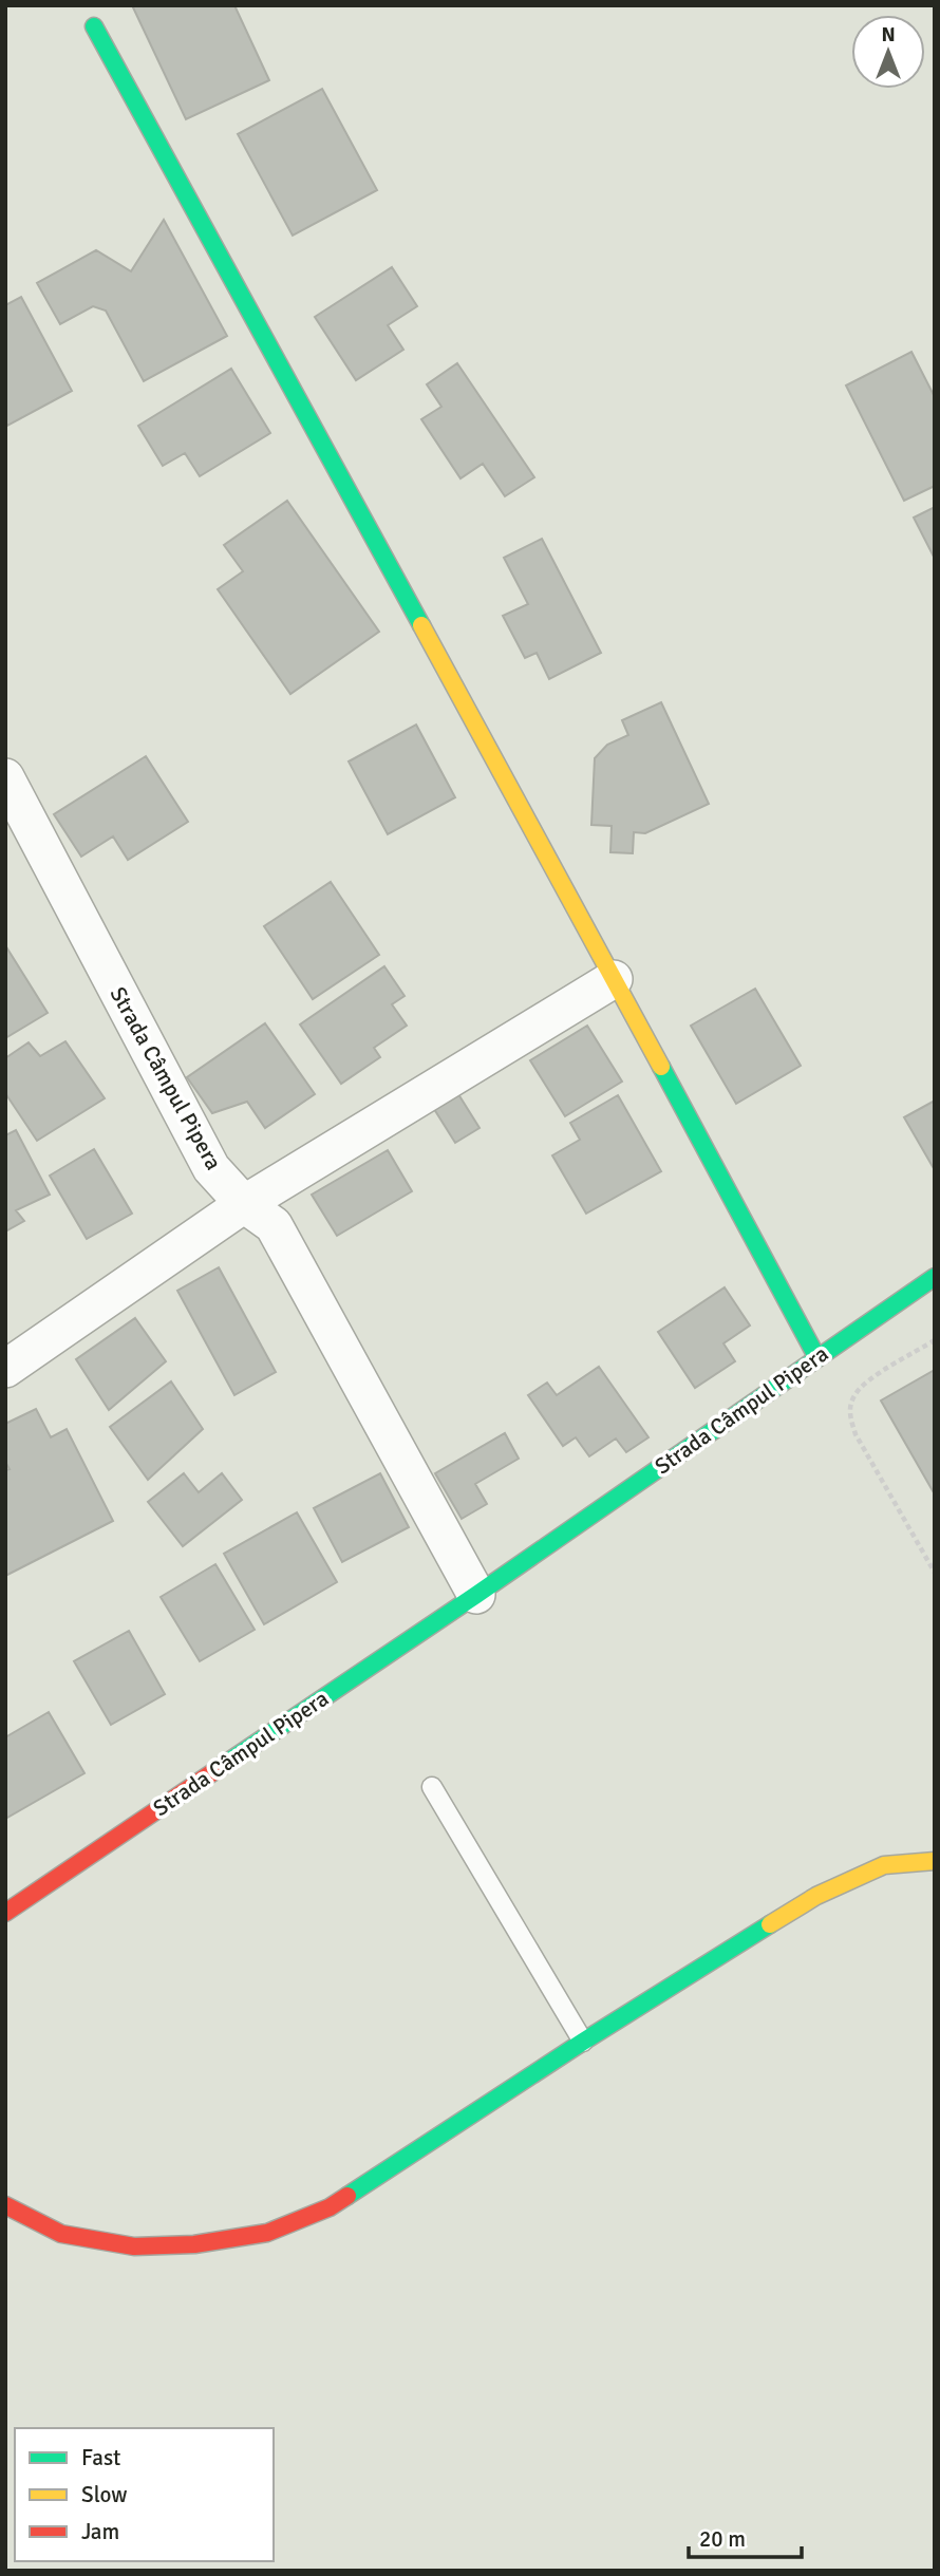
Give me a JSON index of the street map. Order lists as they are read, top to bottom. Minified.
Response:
{"streets":{"street":["Strada Câmpul Pipera"]},"legend":["Fast","Slow","Jam"],"scale_bar":"20 m","north":"top"}
